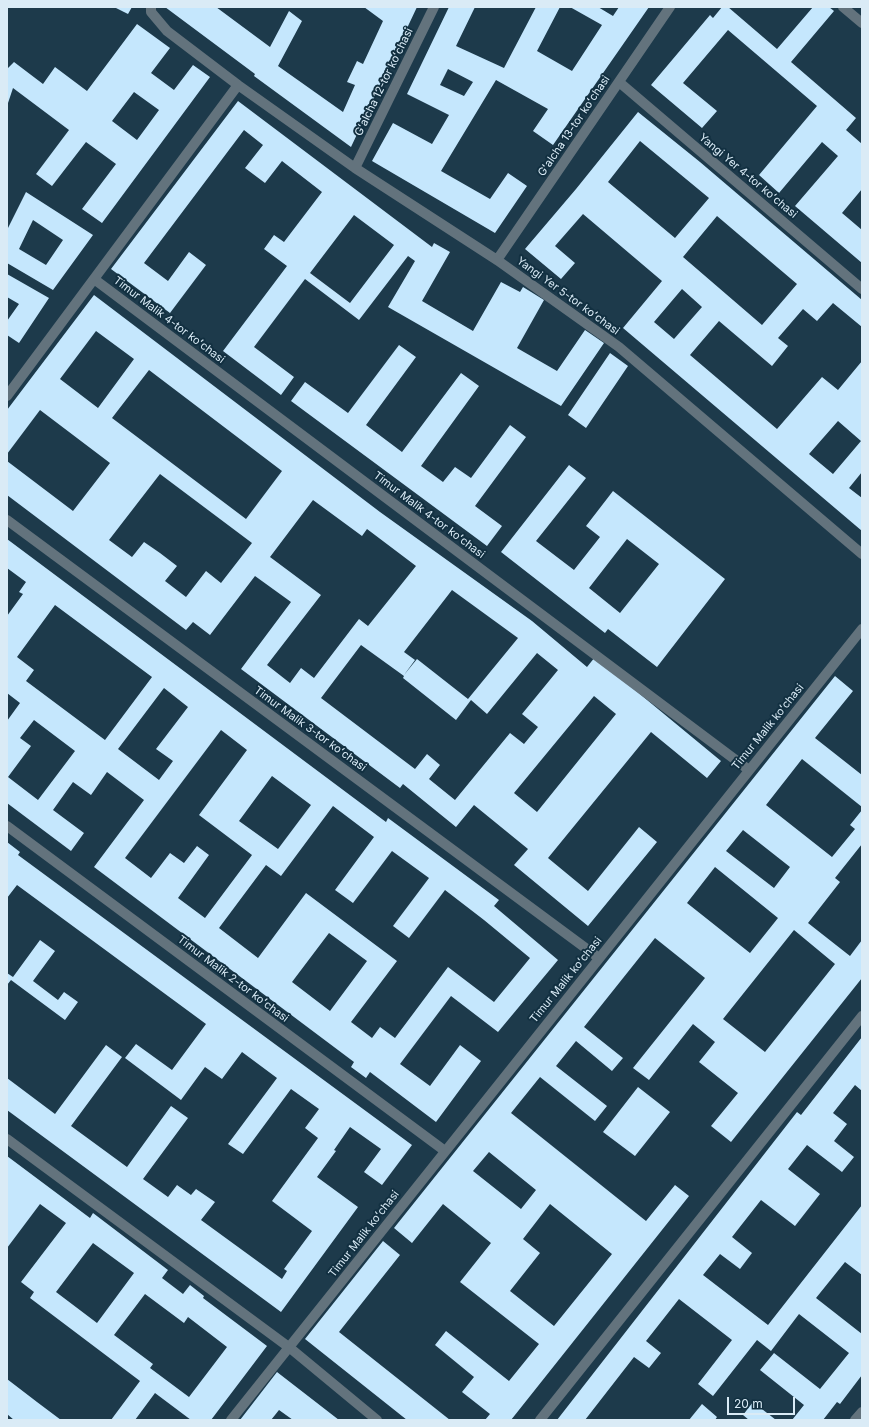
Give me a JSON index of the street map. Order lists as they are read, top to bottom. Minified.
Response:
{"streets":{"street":["Gʻalcha 12-tor koʻchasi","Gʻalcha 13-tor koʻchasi","Yangi Yer 4-tor koʻchasi","Yangi Yer 5-tor koʻchasi","Timur Malik 4-tor koʻchasi","Timur Malik koʻchasi","Timur Malik 3-tor koʻchasi","Timur Malik 2-tor koʻchasi"]},"crossings":[["Gʻalcha 12-tor koʻchasi","Yangi Yer 5-tor koʻchasi"],["Gʻalcha 13-tor koʻchasi","Yangi Yer 4-tor koʻchasi"],["Gʻalcha 13-tor koʻchasi","Yangi Yer 5-tor koʻchasi"],["Timur Malik 4-tor koʻchasi","Timur Malik koʻchasi"],["Timur Malik koʻchasi","Timur Malik 3-tor koʻchasi"],["Timur Malik koʻchasi","Timur Malik 2-tor koʻchasi"]],"scale_bar":"20 m"}
